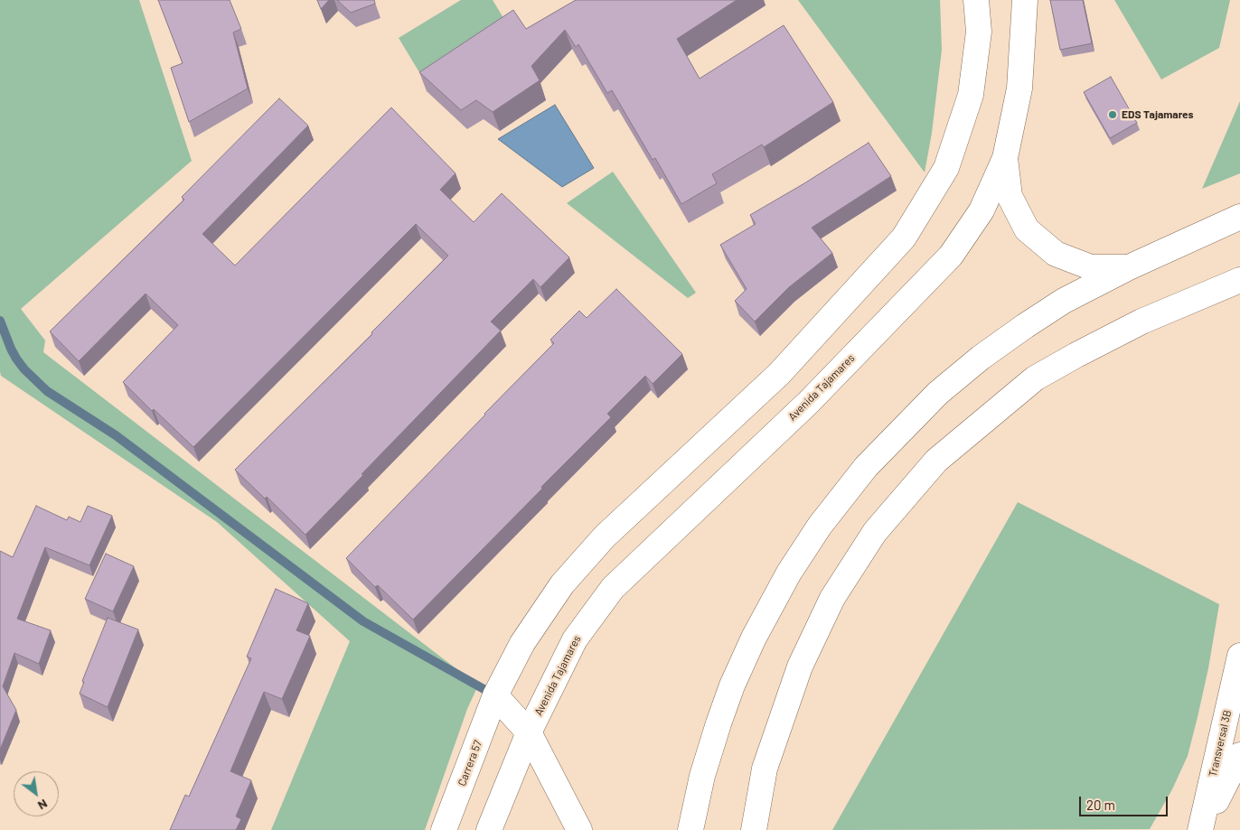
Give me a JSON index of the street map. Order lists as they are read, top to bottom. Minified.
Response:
{"streets":{"main road":["Avenida Tajamares","Transversal 3B","Carrera 57"]},"places":["EDS Tajamares"],"scale_bar":"20 m","north":"bottom right"}
